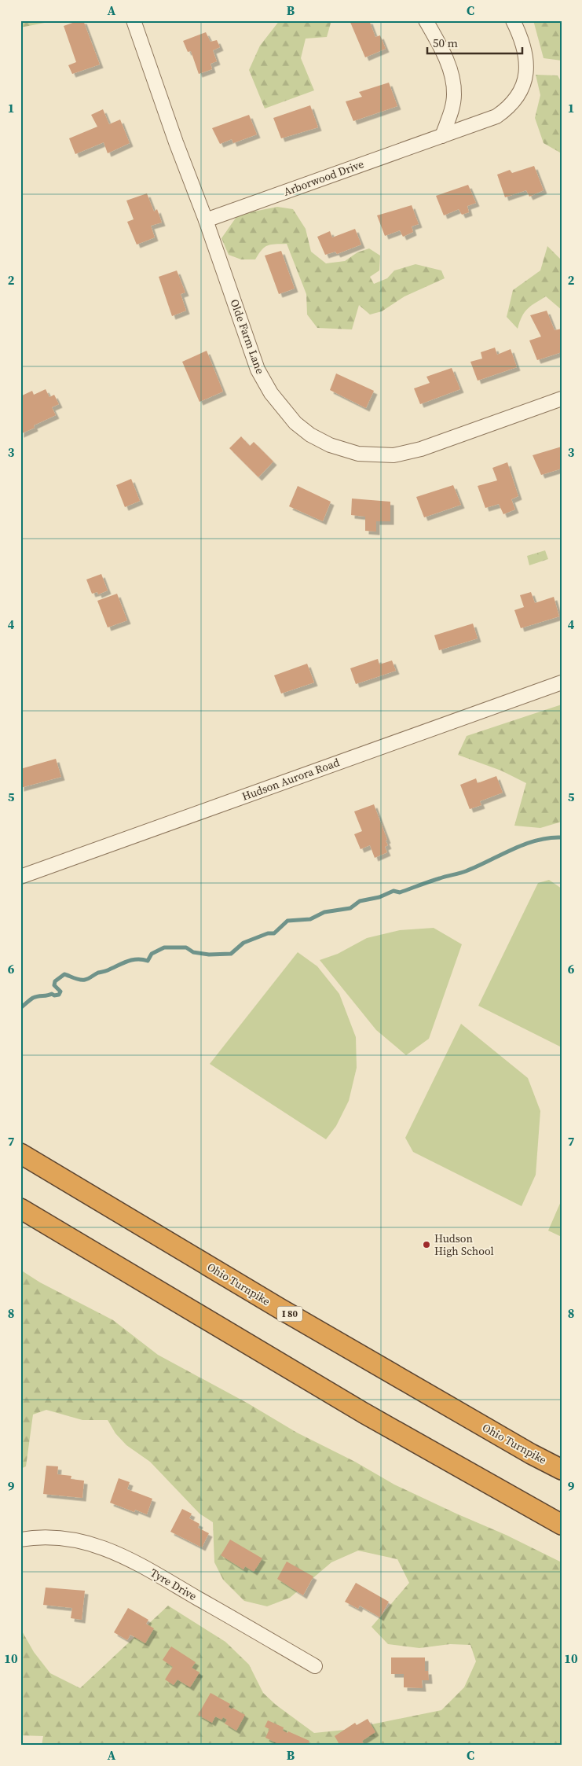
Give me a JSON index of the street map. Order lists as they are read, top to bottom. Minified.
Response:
{"streets":{"highway":["Ohio Turnpike","I 80"],"street":["Arborwood Drive","Olde Farm Lane","Hudson Aurora Road","Tyre Drive"]},"crossings":[["Arborwood Drive","Olde Farm Lane"]],"places":["Hudson High School"],"scale_bar":"50 m","grid":{"columns":["A","B","C"],"rows":["1","2","3","4","5","6","7","8","9","10"]}}
